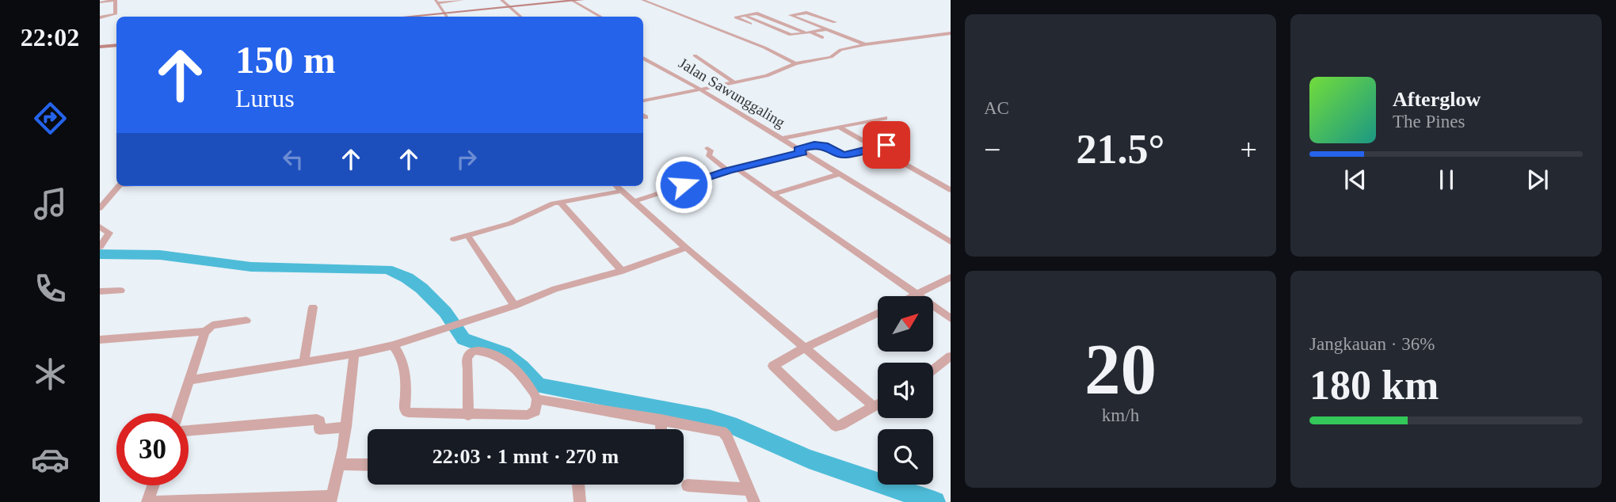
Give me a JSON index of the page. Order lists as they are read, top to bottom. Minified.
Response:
{"streets":{"street":["Jalan Sawunggaling"]},"north":"top right","page":{"tabs":"22:02","tile":["AC",["20","km/h"],["Jangkauan · 36%","180 km"]],"turn":["150 m","Lurus"],"song":["Afterglow","The Pines"],"heat":["−","21.5°","+"],"limit":"30","trip":"22:03 · 1 mnt · 270 m"}}
